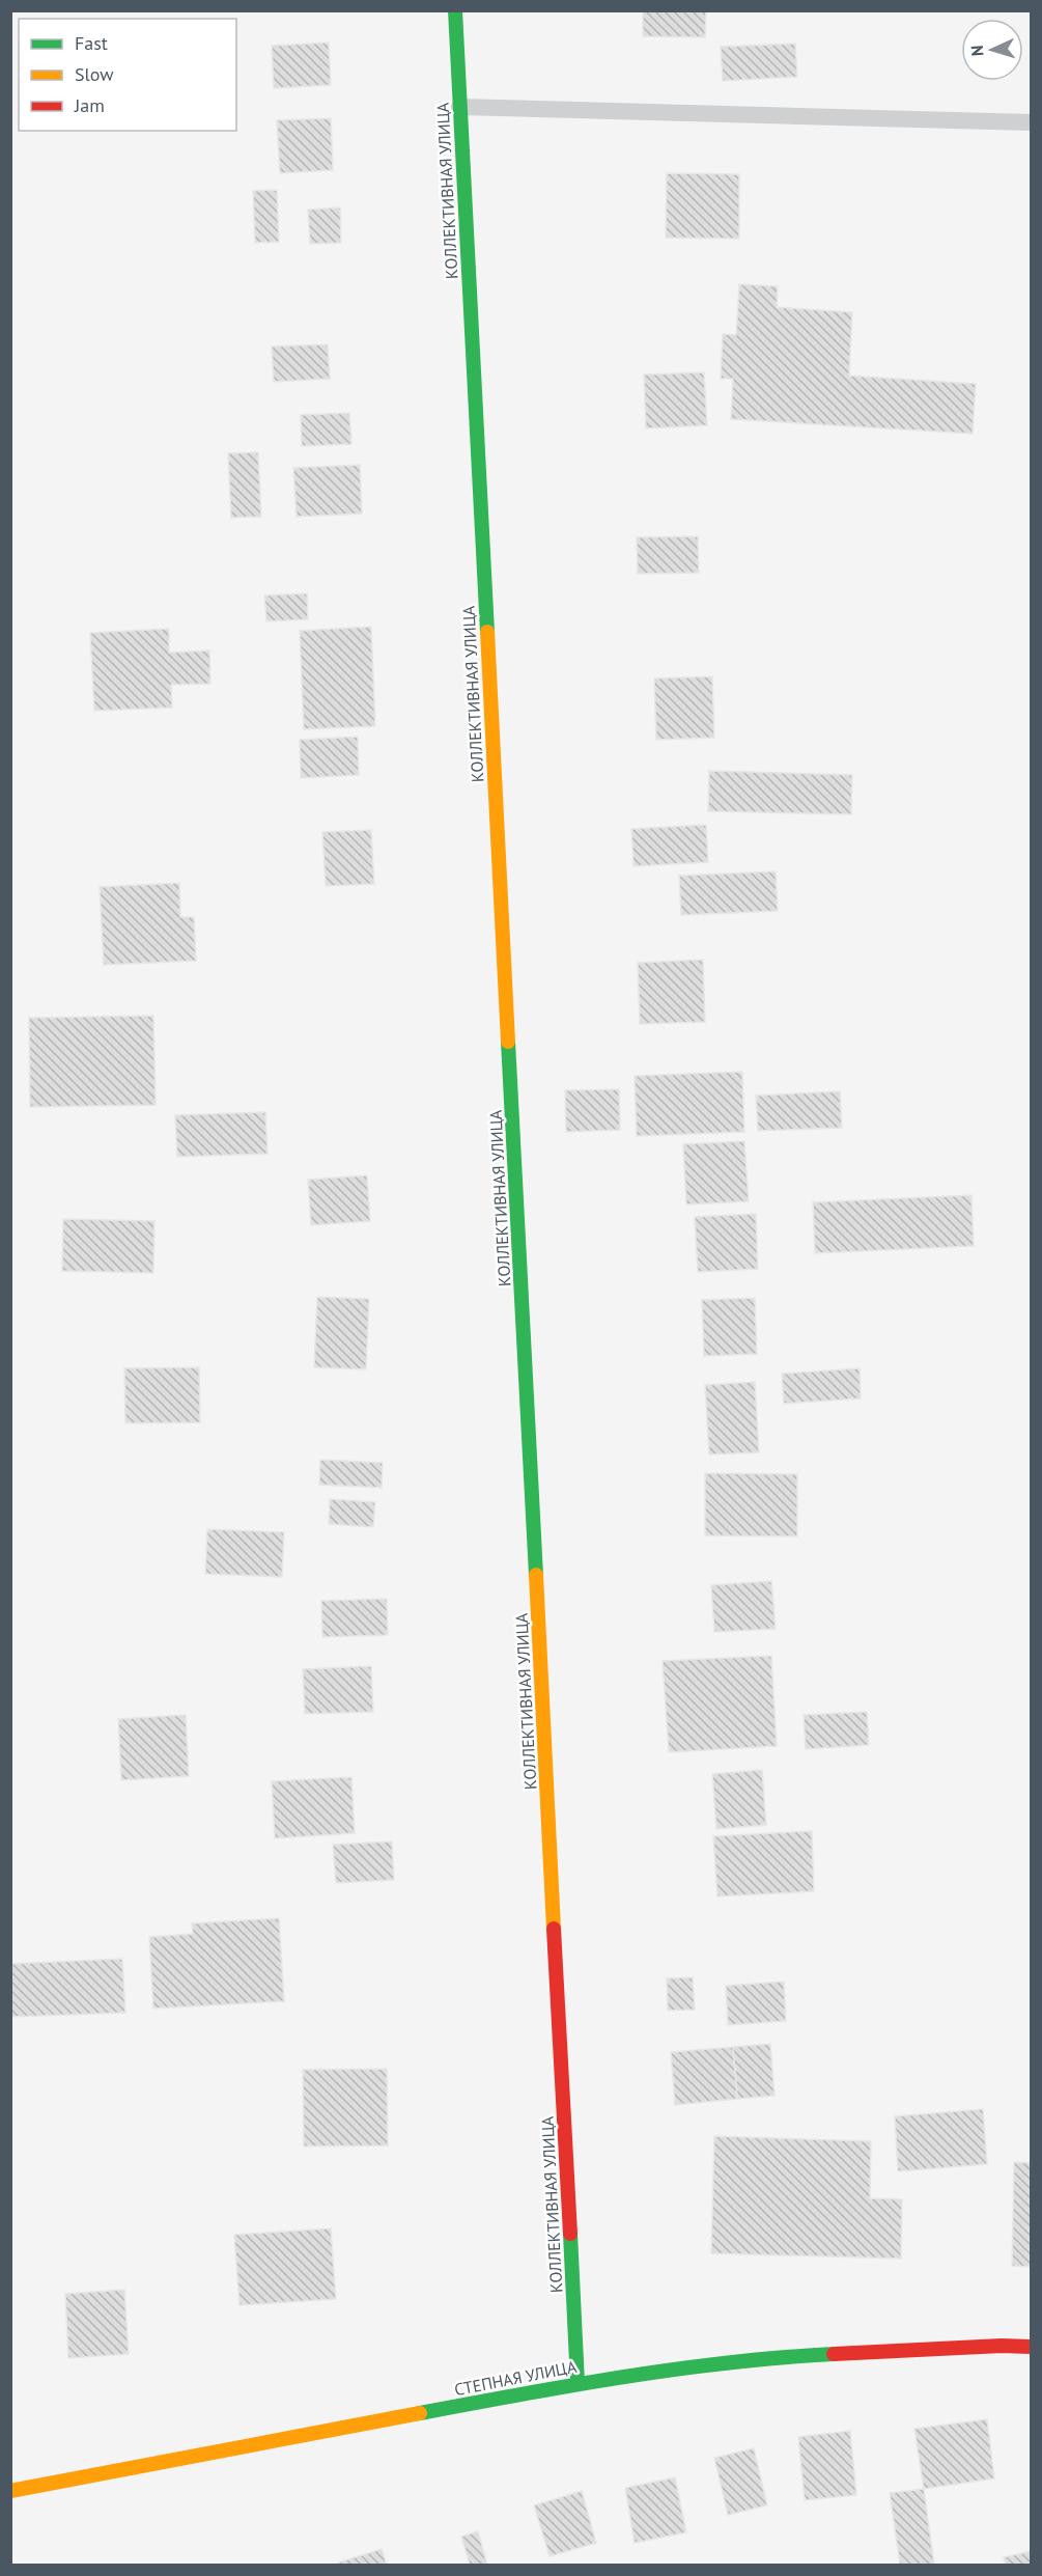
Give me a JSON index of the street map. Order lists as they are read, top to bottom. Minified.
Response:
{"streets":{"street":["КОЛЛЕКТИВНАЯ УЛИЦА","СТЕПНАЯ УЛИЦА"]},"crossings":[["КОЛЛЕКТИВНАЯ УЛИЦА","СТЕПНАЯ УЛИЦА"]],"legend":["Fast","Slow","Jam"],"north":"left"}
